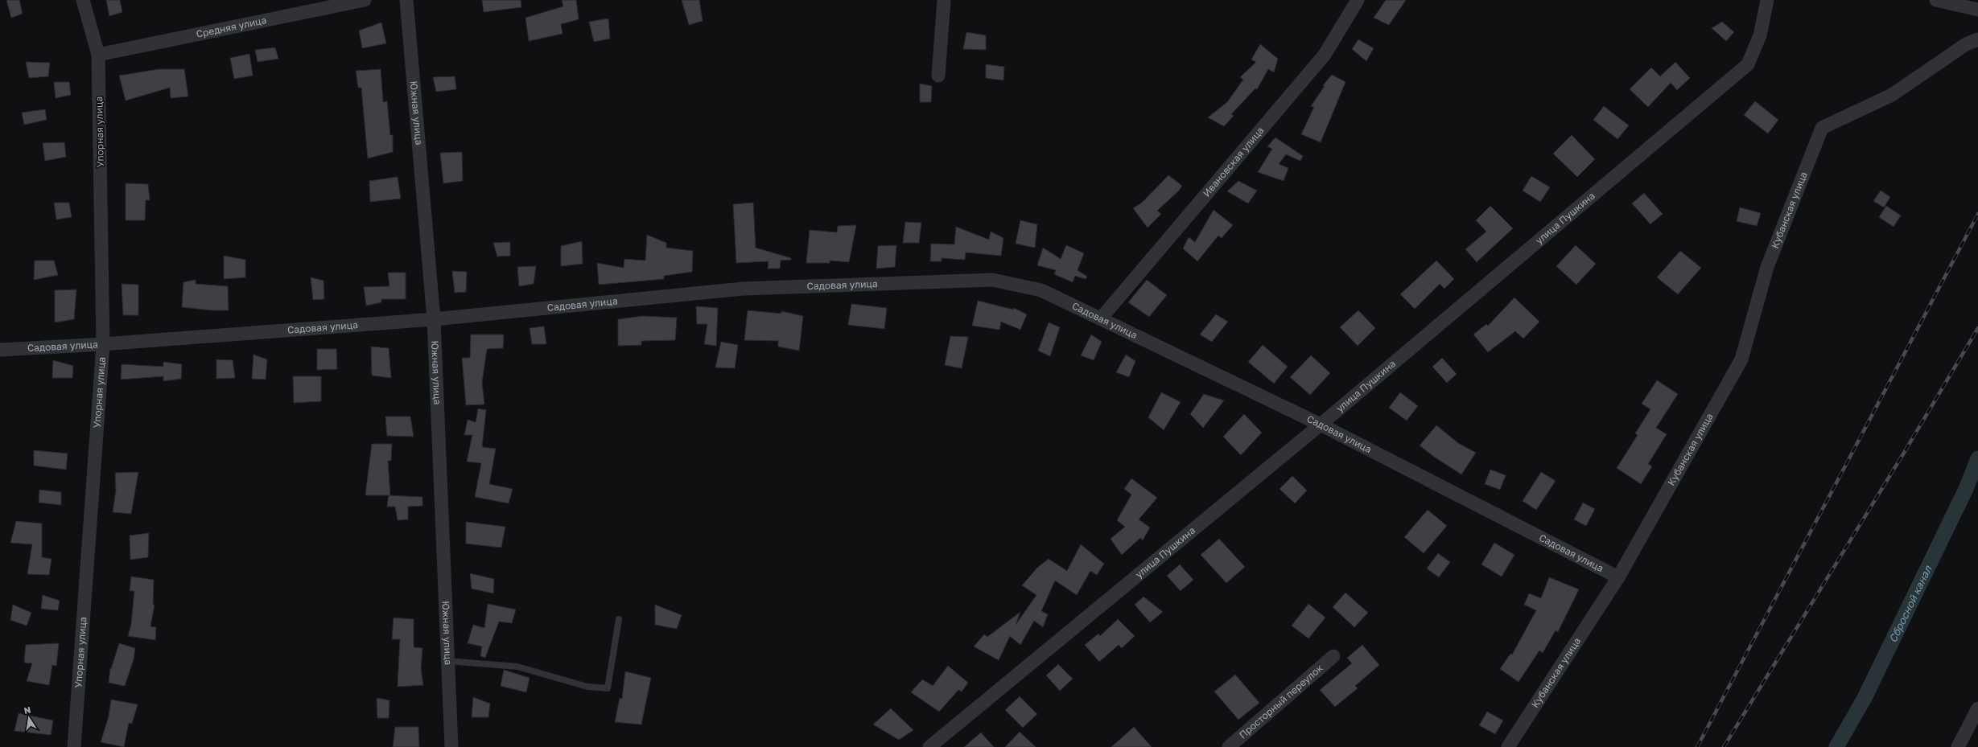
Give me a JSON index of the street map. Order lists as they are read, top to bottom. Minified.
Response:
{"streets":{"street":["Средняя улица","Южная улица","Упорная улица","Ивановская улица","Кубанская улица","улица Пушкина","Садовая улица","Просторный переулок"]},"crossings":[["Средняя улица","Упорная улица"],["Южная улица","Садовая улица"],["Упорная улица","Садовая улица"],["Ивановская улица","Садовая улица"],["Кубанская улица","Садовая улица"],["улица Пушкина","Садовая улица"]],"water":["Сбросной канал"],"north":"top"}
